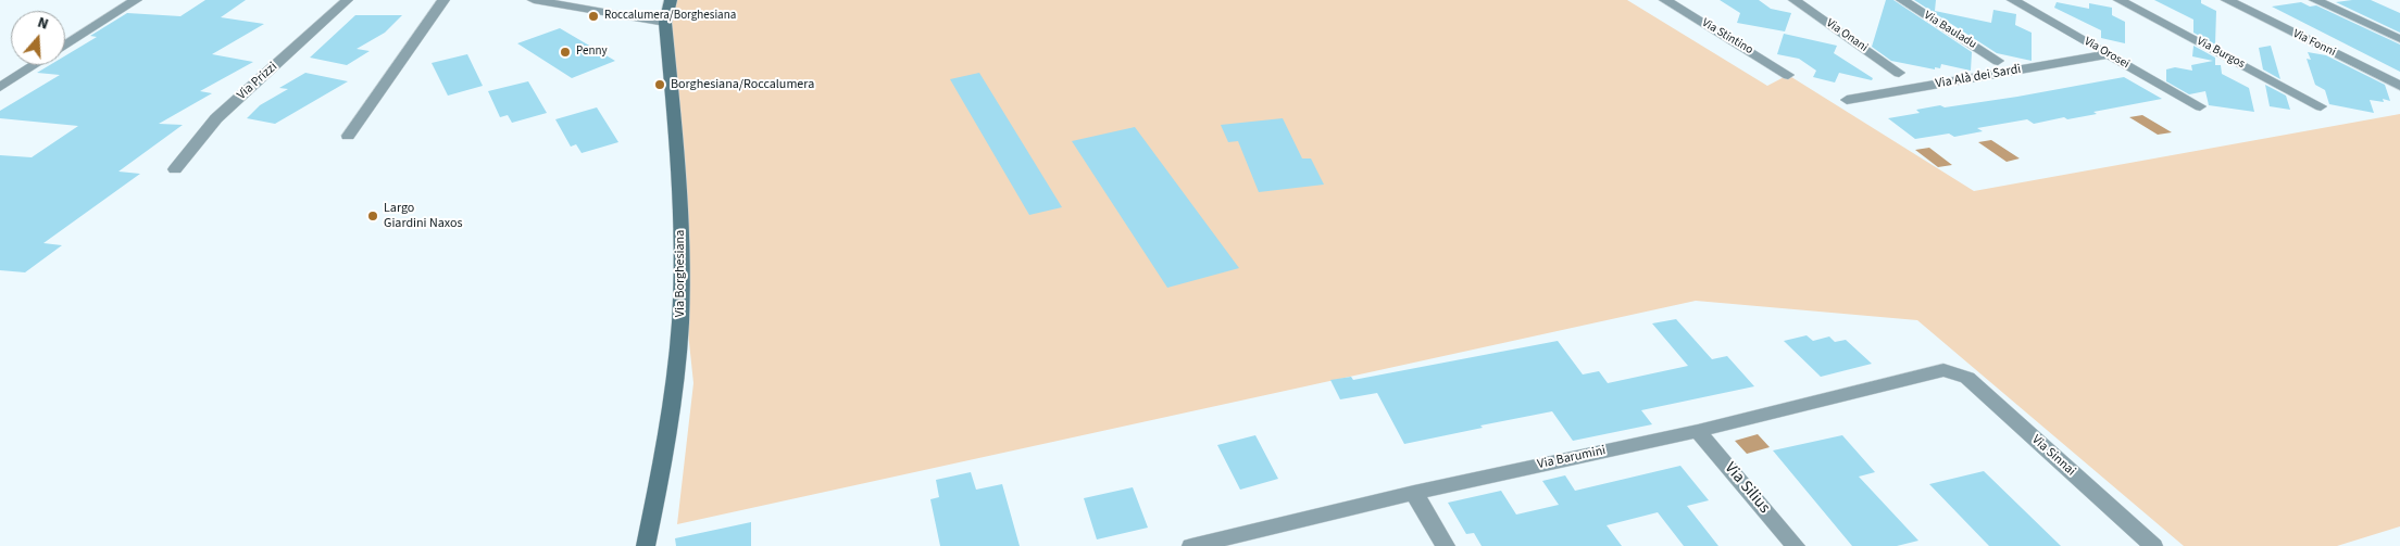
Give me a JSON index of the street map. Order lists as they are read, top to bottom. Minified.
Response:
{"streets":{"street":["Via Bauladu","Via Onani","Via Stintino","Via Fonni","Via Orosei","Via Burgos","Via Alà dei Sardi","Via Prizzi","Via Borghesiana","Via Sinnai","Via Barumini","Via Silius"]},"crossings":[["Via Orosei","Via Alà dei Sardi"],["Via Sinnai","Via Barumini"],["Via Barumini","Via Silius"]],"places":["Roccalumera/Borghesiana","Penny","Borghesiana/Roccalumera","Largo Giardini Naxos"],"north":"top"}
